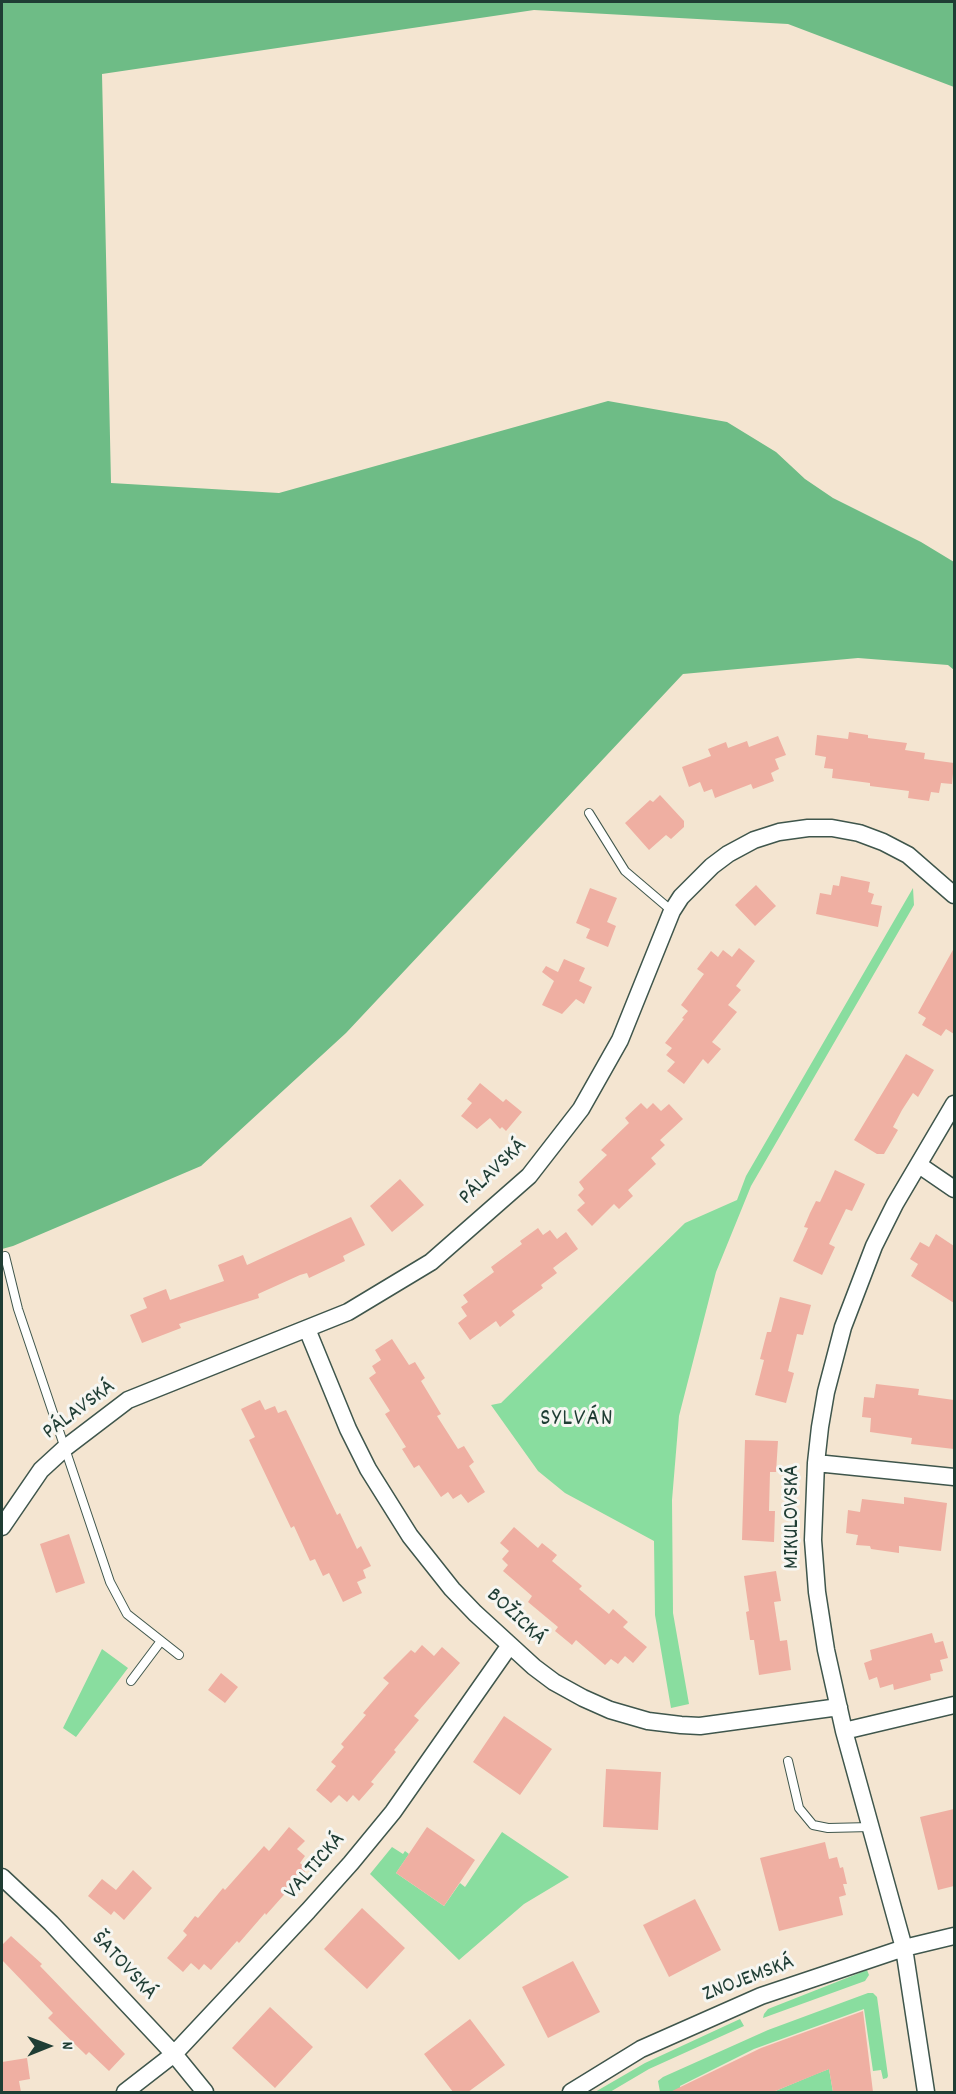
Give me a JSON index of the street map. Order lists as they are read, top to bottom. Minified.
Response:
{"streets":{"street":["PÁLAVSKÁ","MIKULOVSKÁ","BOŽICKÁ","VALTICKÁ","ŠATOVSKÁ","ZNOJEMSKÁ"]},"crossings":[["PÁLAVSKÁ","BOŽICKÁ"],["MIKULOVSKÁ","BOŽICKÁ"],["MIKULOVSKÁ","ZNOJEMSKÁ"],["BOŽICKÁ","VALTICKÁ"],["VALTICKÁ","ŠATOVSKÁ"]],"districts":["SYLVÁN"],"north":"right"}
